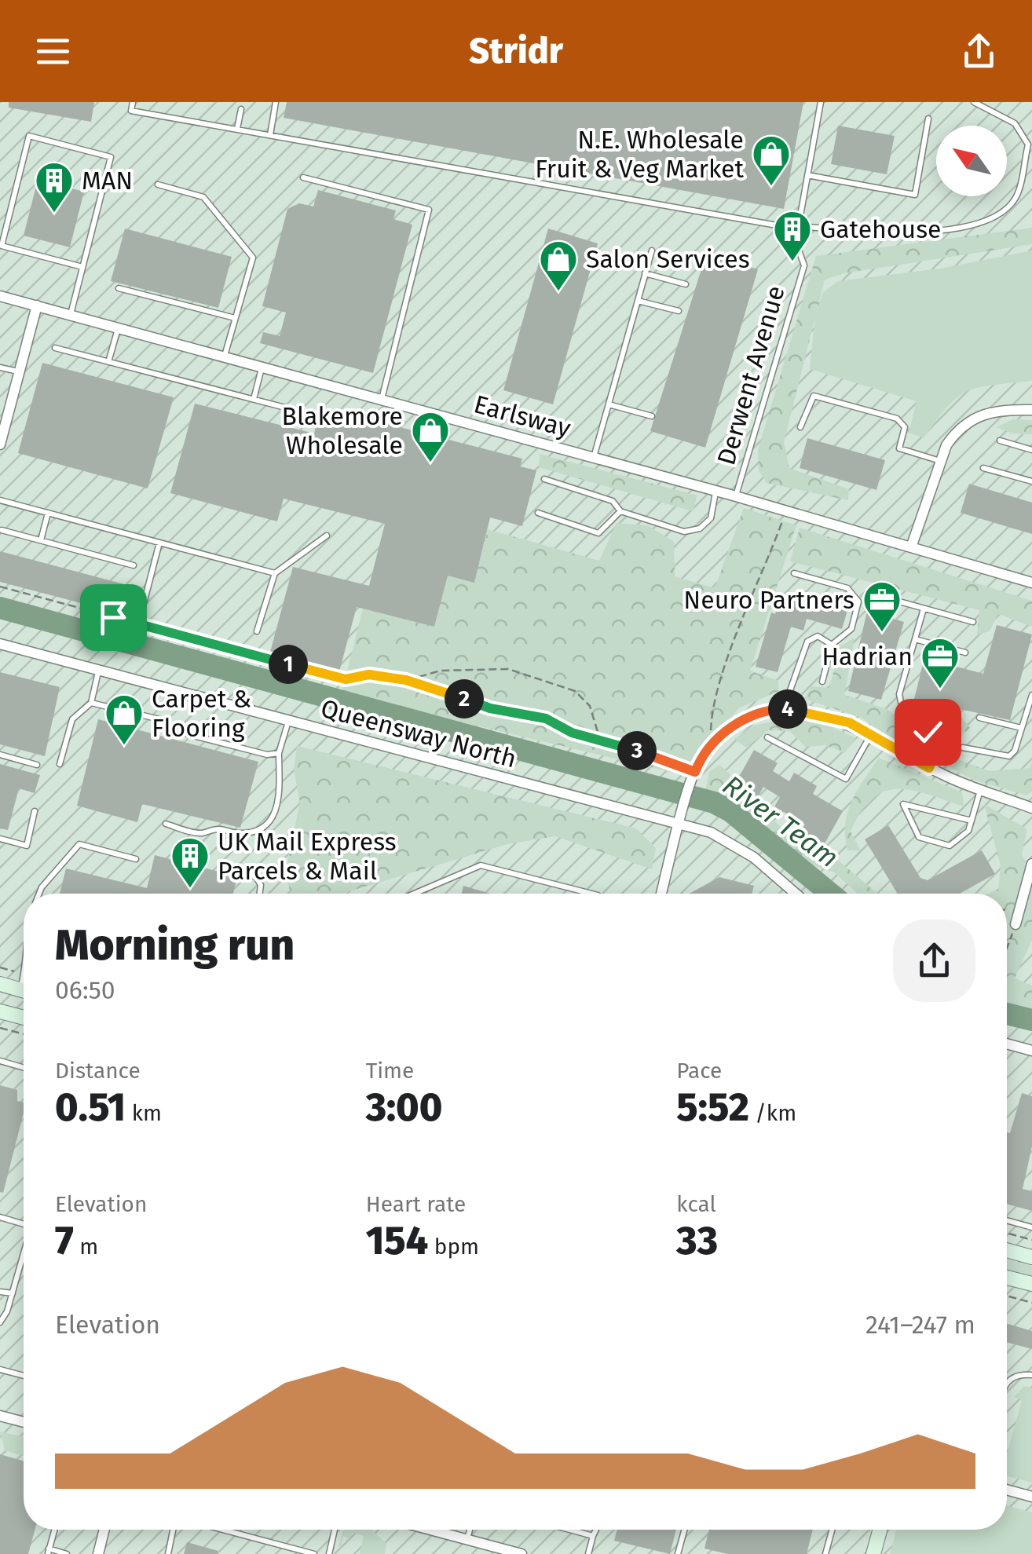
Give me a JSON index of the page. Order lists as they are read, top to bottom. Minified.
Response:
{"streets":{"street":["Earlsway","Queensway North"],"lane":["Derwent Avenue"]},"crossings":[["Derwent Avenue","Earlsway"]],"water":["River Team"],"places":{"shop":["N.E. Wholesale Fruit & Veg Market","Salon Services","Blakemore Wholesale","Carpet & Flooring"],"building":["MAN","Gatehouse","UK Mail Express Parcels & Mail"],"office":["Neuro Partners","Hadrian"]},"north":"top left","page":{"header":"Stridr","pins":["1","2","4","3"],"heading":["Morning run","06:50"],"stats":[["Distance","0.51 km"],["Time","3:00"],["Pace","5:52 /km"],["Elevation","7 m"],["Heart rate","154 bpm"],["kcal","33"]],"chart":["Elevation","241–247 m"]}}
